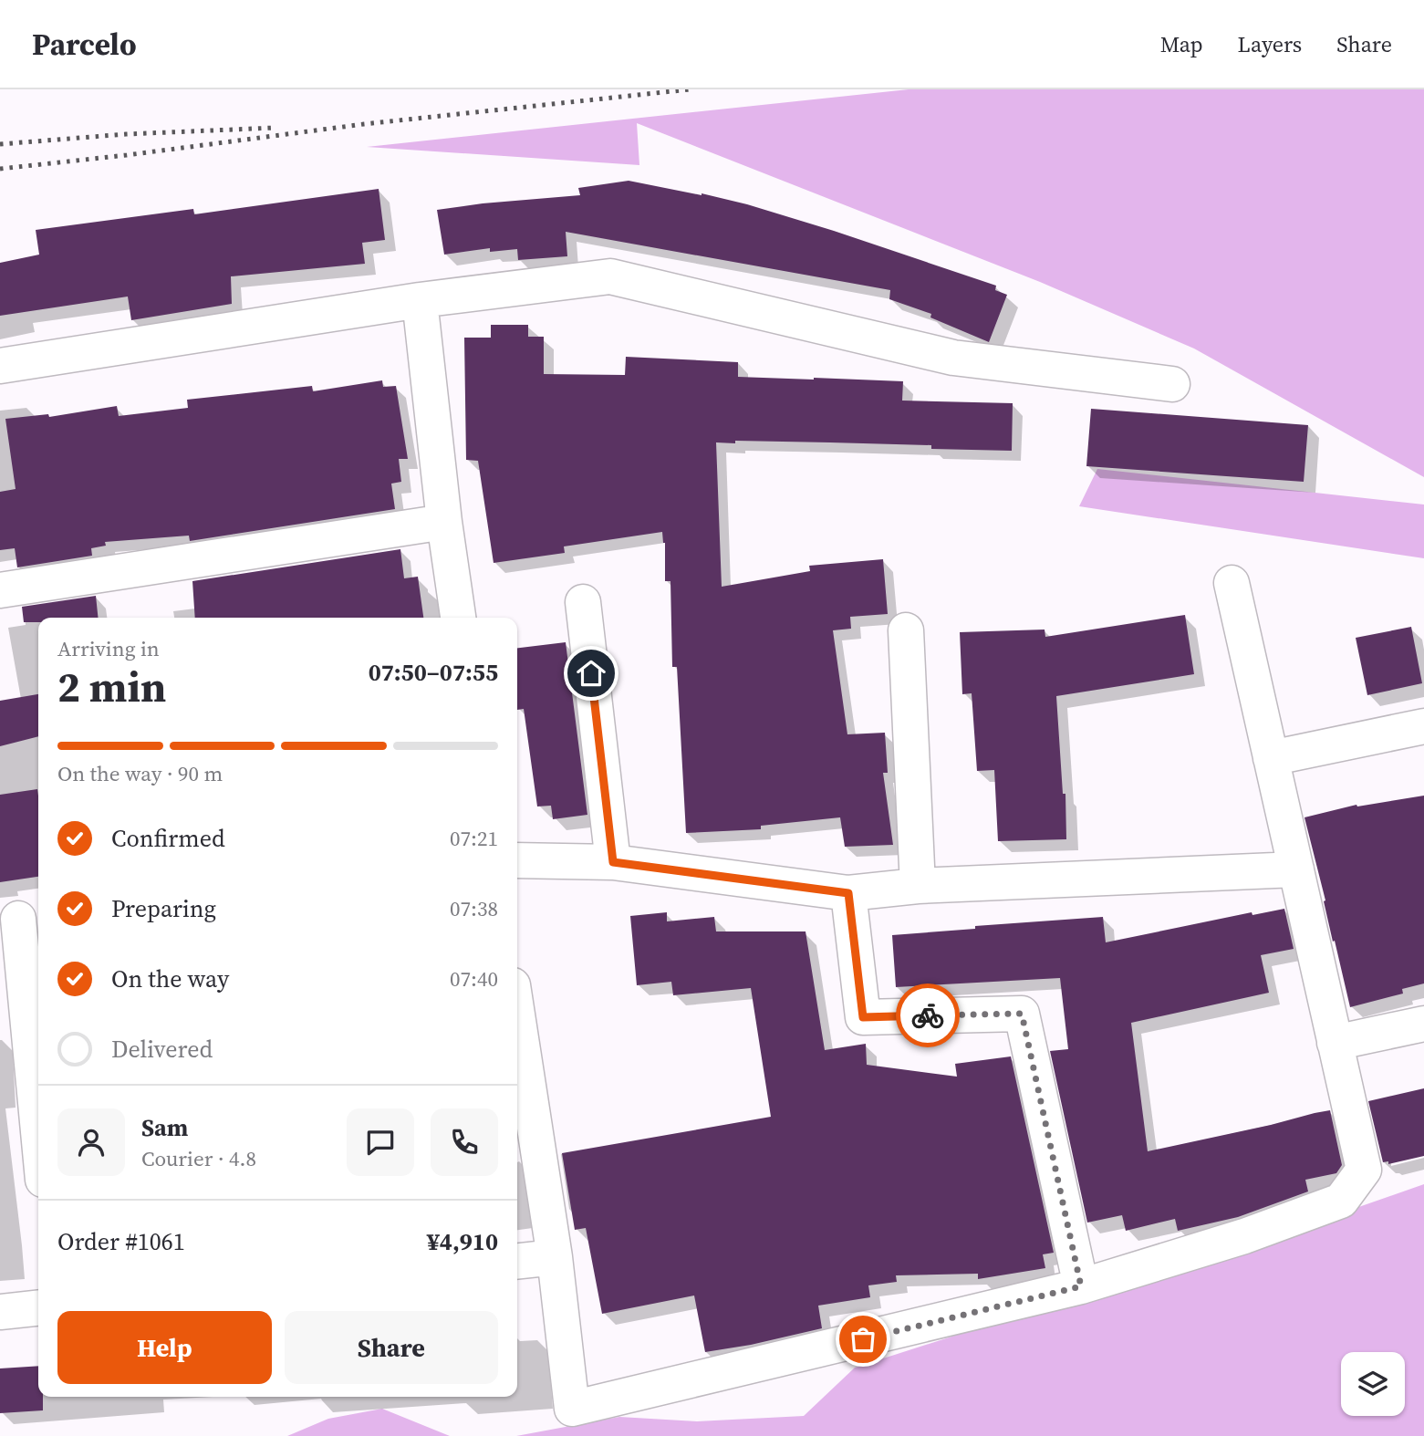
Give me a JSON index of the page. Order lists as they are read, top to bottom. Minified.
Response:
{"page":{"header":"Parcelo","nav":["Map","Layers","Share"],"heading":["2 min","Arriving in","07:50–07:55"],"panel":["Sam","Courier · 4.8","Order #1061","¥4,910"],"bar":"On the way · 90 m","list":[["Confirmed","07:21"],["Preparing","07:38"],["On the way","07:40"],"Delivered"],"buttons":["Help","Share"]}}
